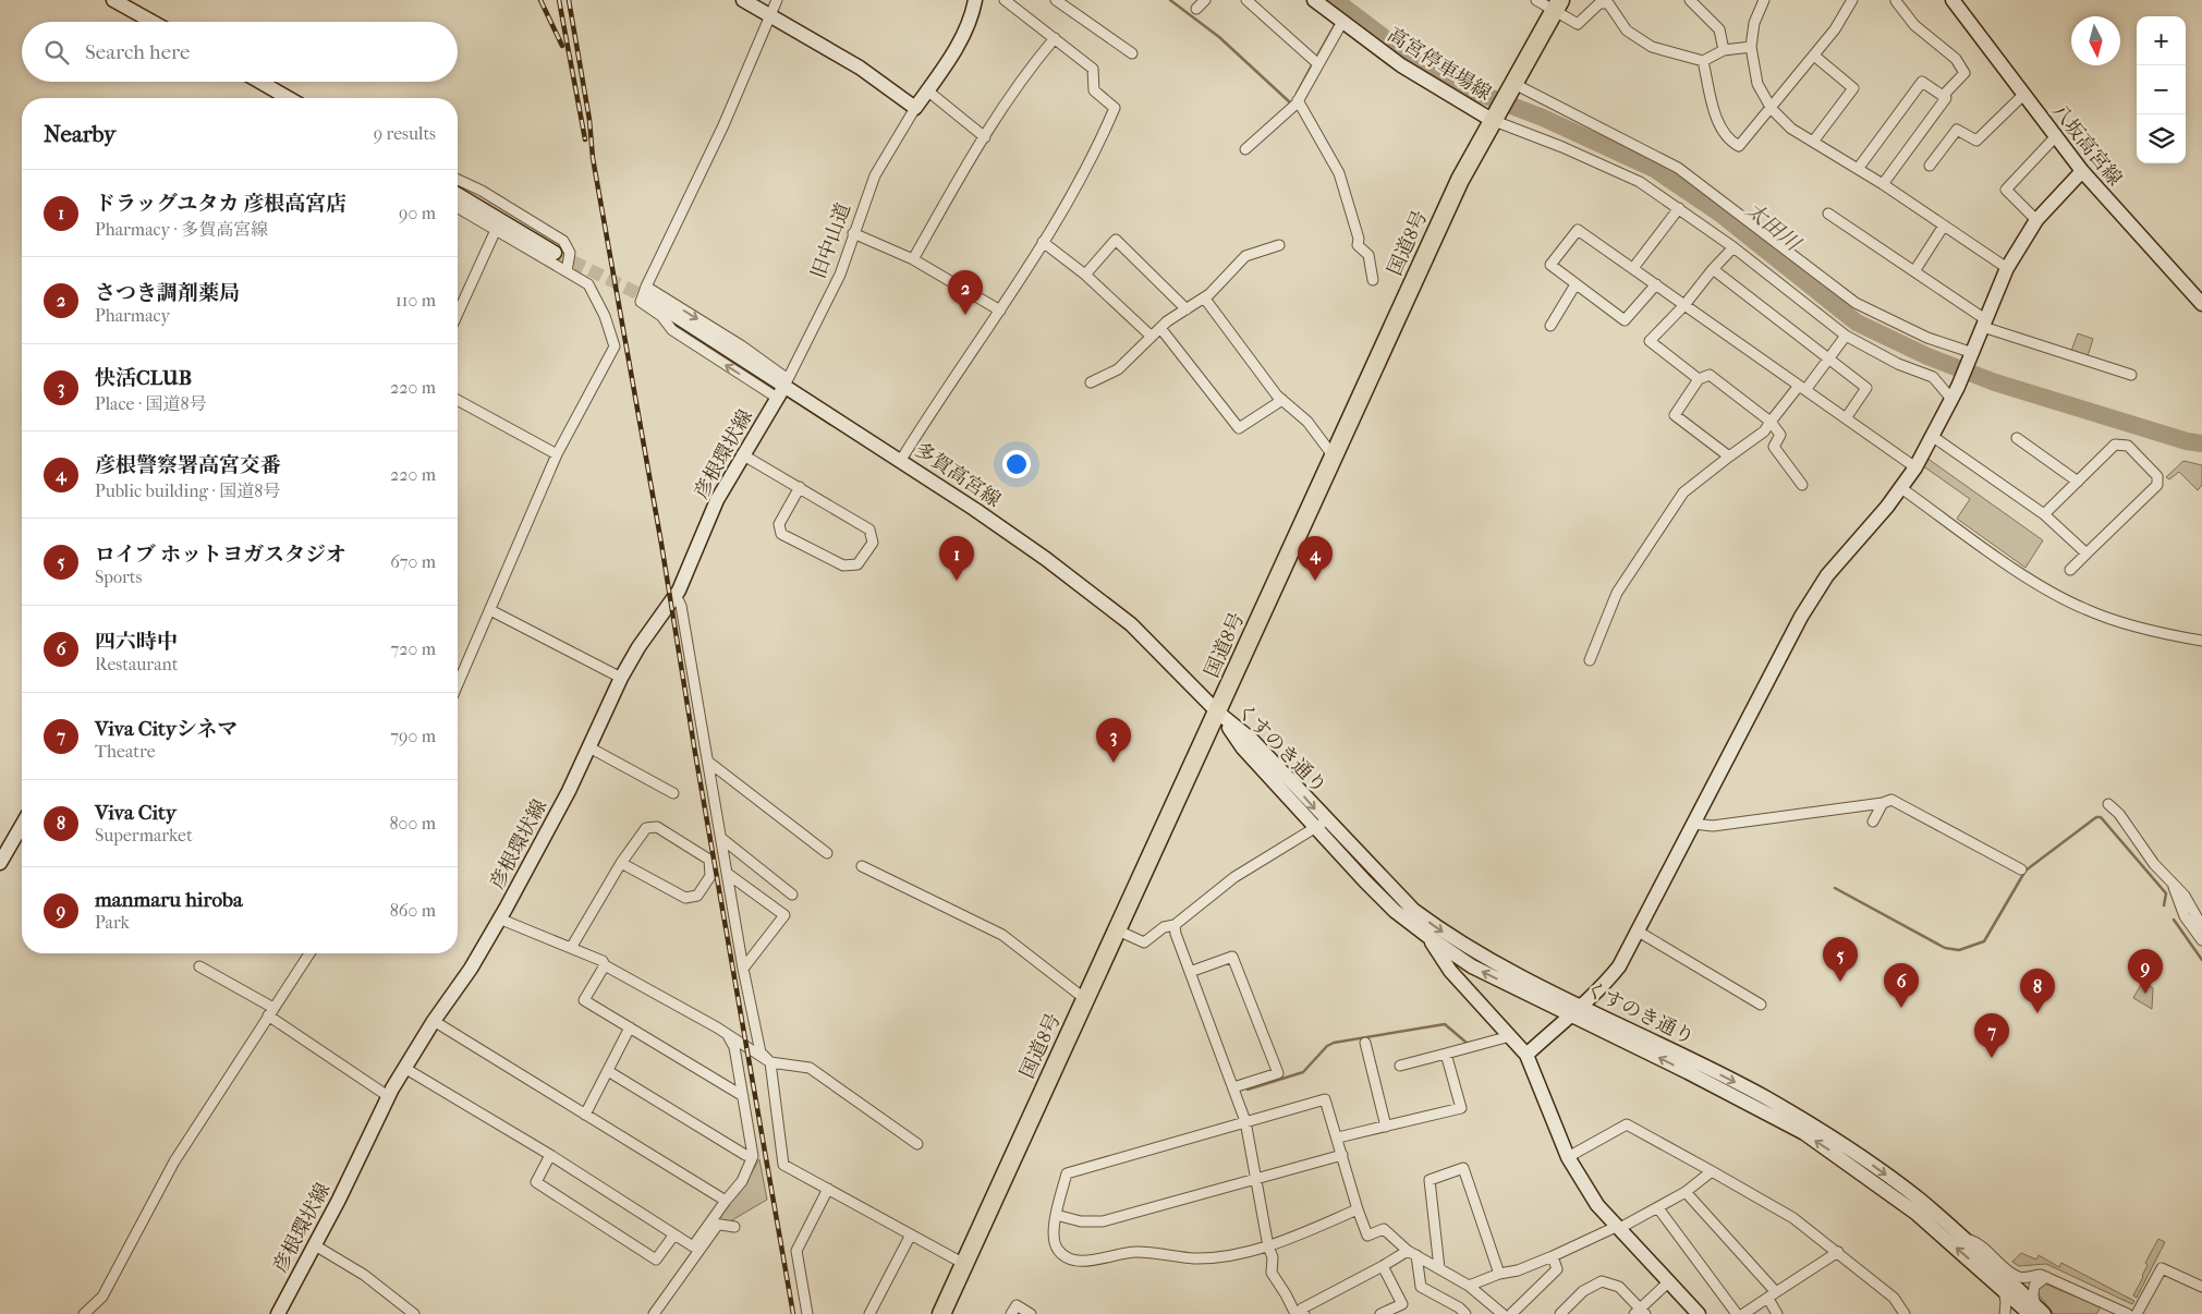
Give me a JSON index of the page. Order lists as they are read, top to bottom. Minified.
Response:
{"streets":{"highway":["国道8号"],"main road":["高宮停車場線","八坂高宮線","彦根環状線","多賀高宮線","くすのき通り"],"street":["旧中山道"]},"crossings":[["高宮停車場線","国道8号"],["旧中山道","彦根環状線"],["旧中山道","多賀高宮線"],["国道8号","多賀高宮線"],["国道8号","くすのき通り"],["彦根環状線","多賀高宮線"],["多賀高宮線","くすのき通り"]],"water":["太田川"],"north":"bottom","page":{"map_buttons":["+","−"],"search":"Search here","heading":["Nearby","9 results"],"list":[{"mark":"1","name":"ドラッグユタカ 彦根高宮店","note":"Pharmacy · 多賀高宮線","value":"90 m"},{"mark":"2","name":"さつき調剤薬局","note":"Pharmacy","value":"110 m"},{"mark":"3","name":"快活CLUB","note":"Place · 国道8号","value":"220 m"},{"mark":"4","name":"彦根警察署高宮交番","note":"Public building · 国道8号","value":"220 m"},{"mark":"5","name":"ロイブ ホットヨガスタジオ","note":"Sports","value":"670 m"},{"mark":"6","name":"四六時中","note":"Restaurant","value":"720 m"},{"mark":"7","name":"Viva Cityシネマ","note":"Theatre","value":"790 m"},{"mark":"8","name":"Viva City","note":"Supermarket","value":"800 m"},{"mark":"9","name":"manmaru hiroba","note":"Park","value":"860 m"}],"pins":["2","1","4","3","5","9","6","8","7"]}}
